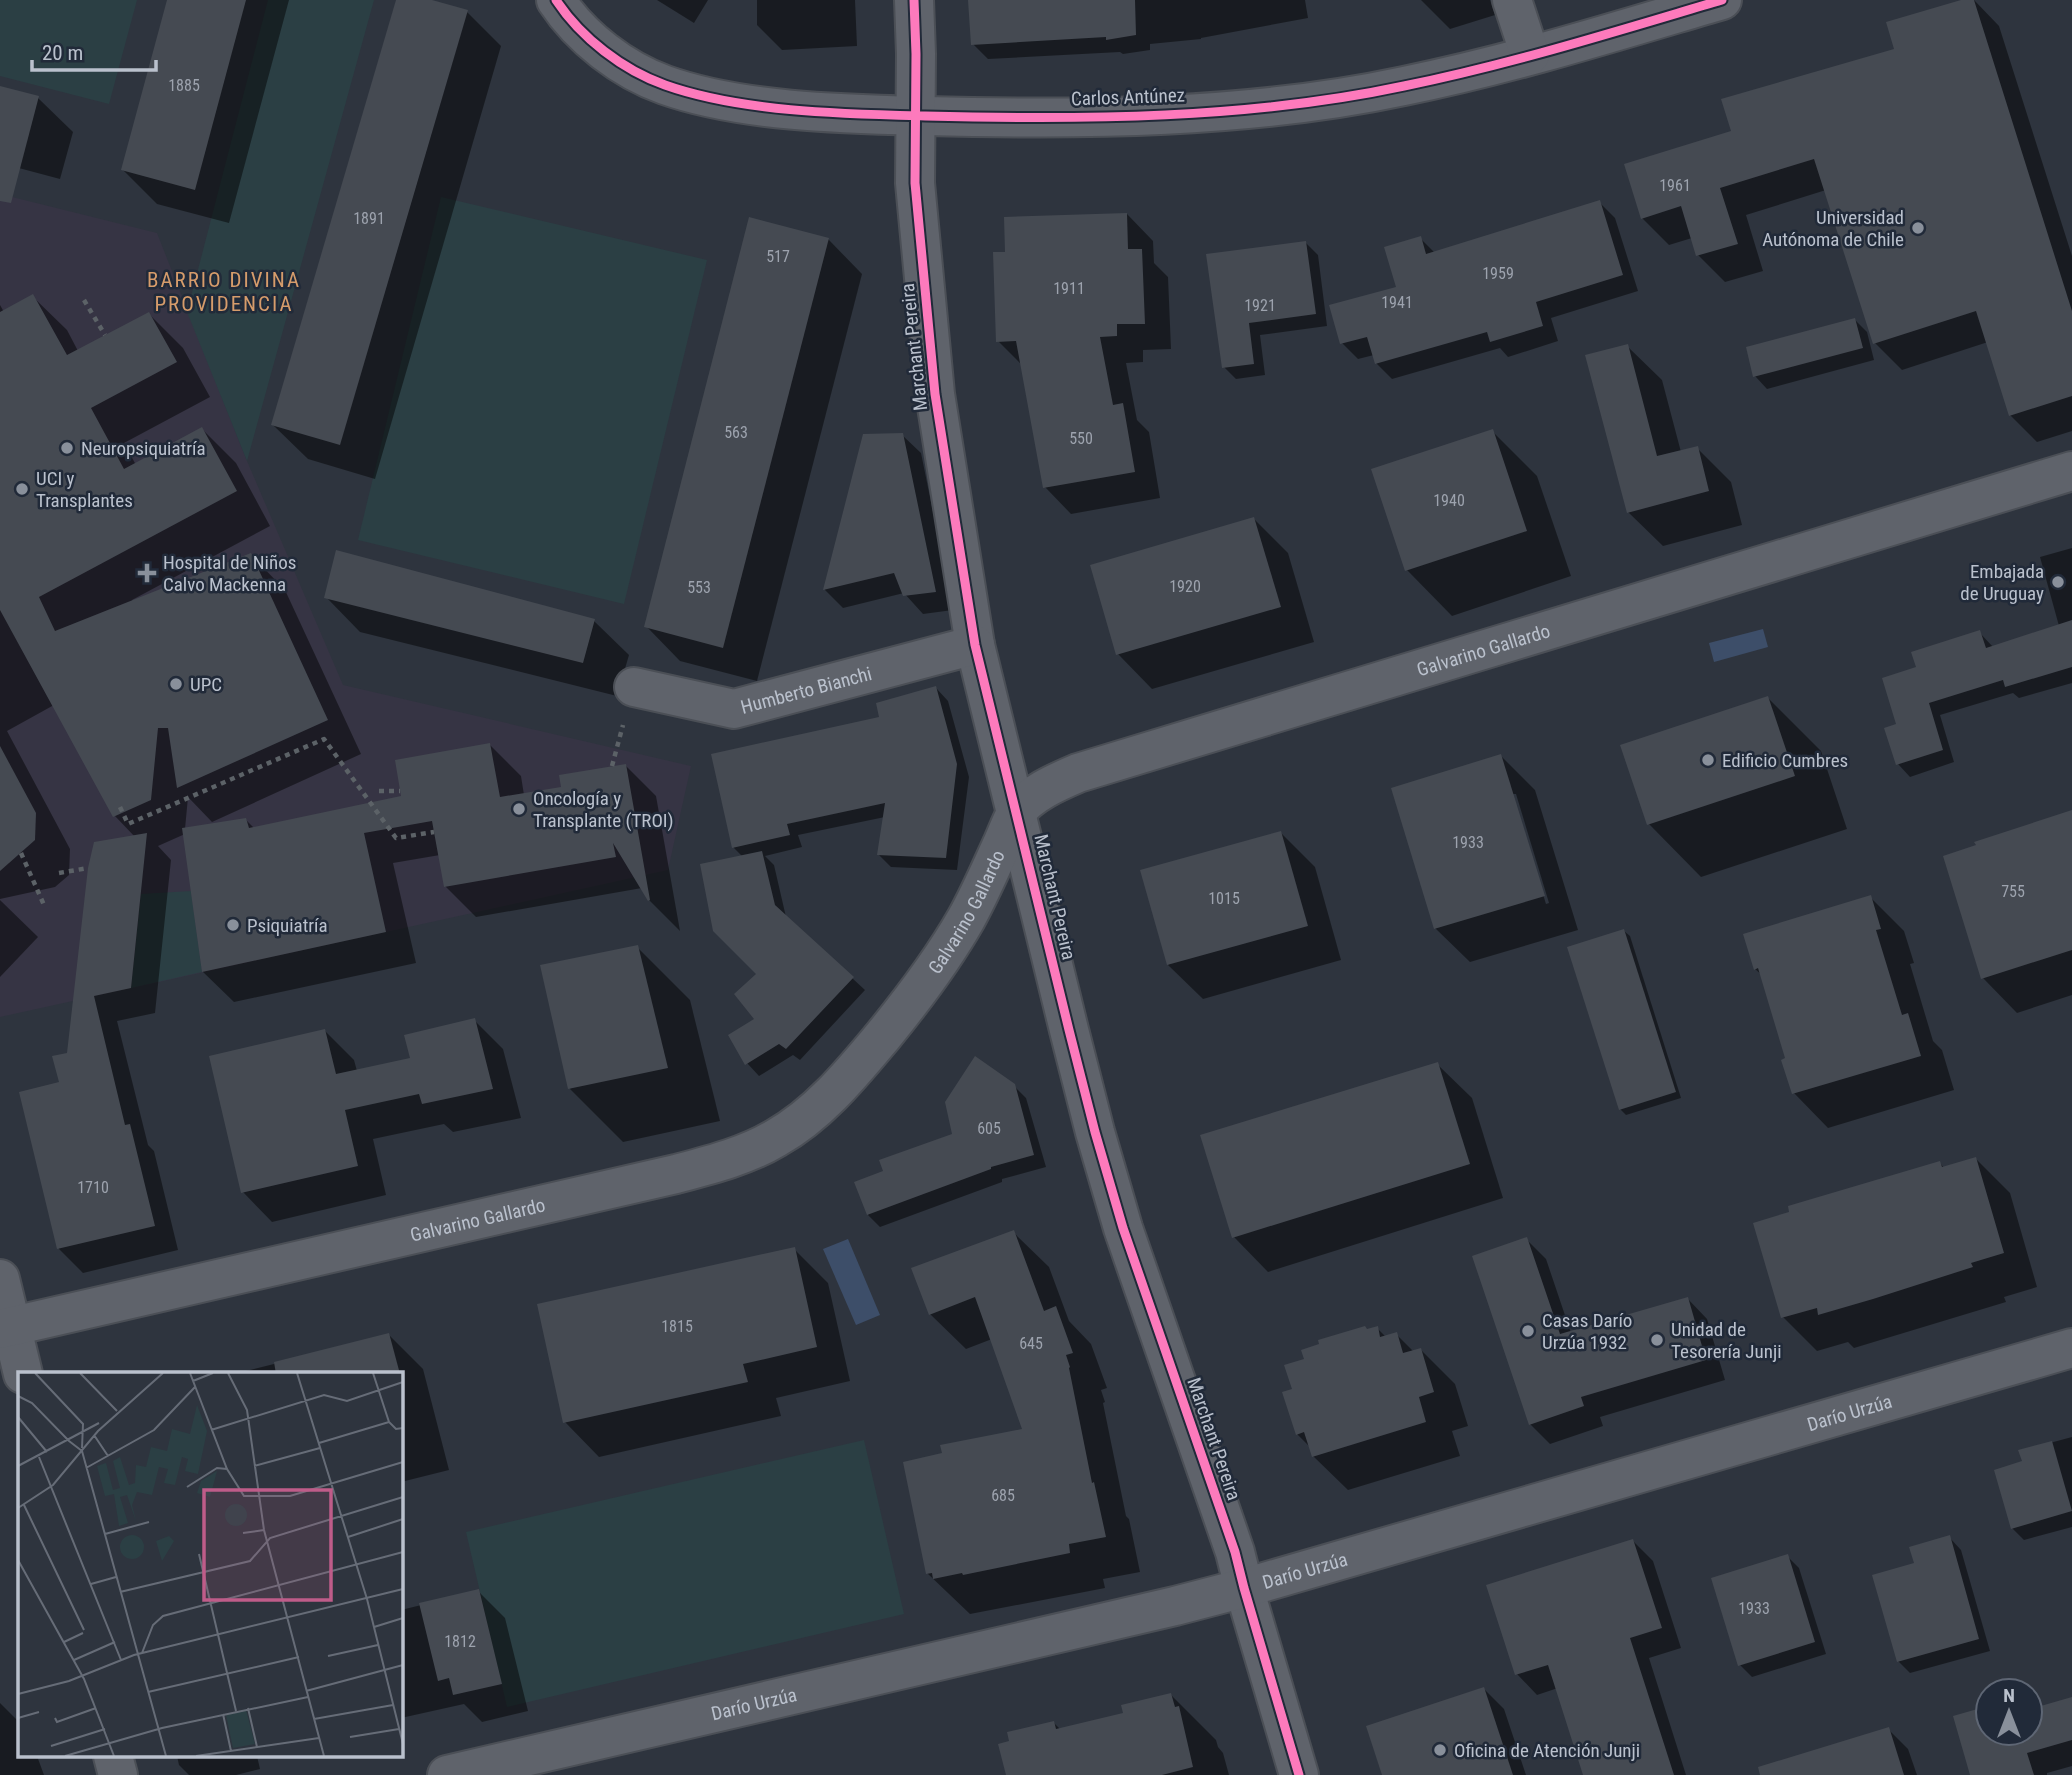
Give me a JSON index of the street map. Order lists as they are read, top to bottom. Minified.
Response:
{"streets":{"street":["Carlos Antúnez","Marchant Pereira","Galvarino Gallardo","Humberto Bianchi","Darío Urzúa"]},"crossings":[["Carlos Antúnez","Marchant Pereira"],["Marchant Pereira","Galvarino Gallardo"],["Marchant Pereira","Humberto Bianchi"],["Marchant Pereira","Darío Urzúa"]],"districts":["BARRIO DIVINA PROVIDENCIA"],"places":{"other":["Universidad Autónoma de Chile","Neuropsiquiatría","UCI y Transplantes","Embajada de Uruguay","UPC","Edificio Cumbres","Oncología y Transplante (TROI)","Psiquiatría","Casas Darío Urzúa 1932","Unidad de Tesorería Junji","Oficina de Atención Junji"],"health":["Hospital de Niños Calvo Mackenna"]},"house_numbers":["1885","1961","1891","517","1959","1911","1941","1921","563","550","1940","1920","553","1933","755","1015","605","1710","1815","645","685","1933","1812"],"scale_bar":"20 m","north":"top"}
